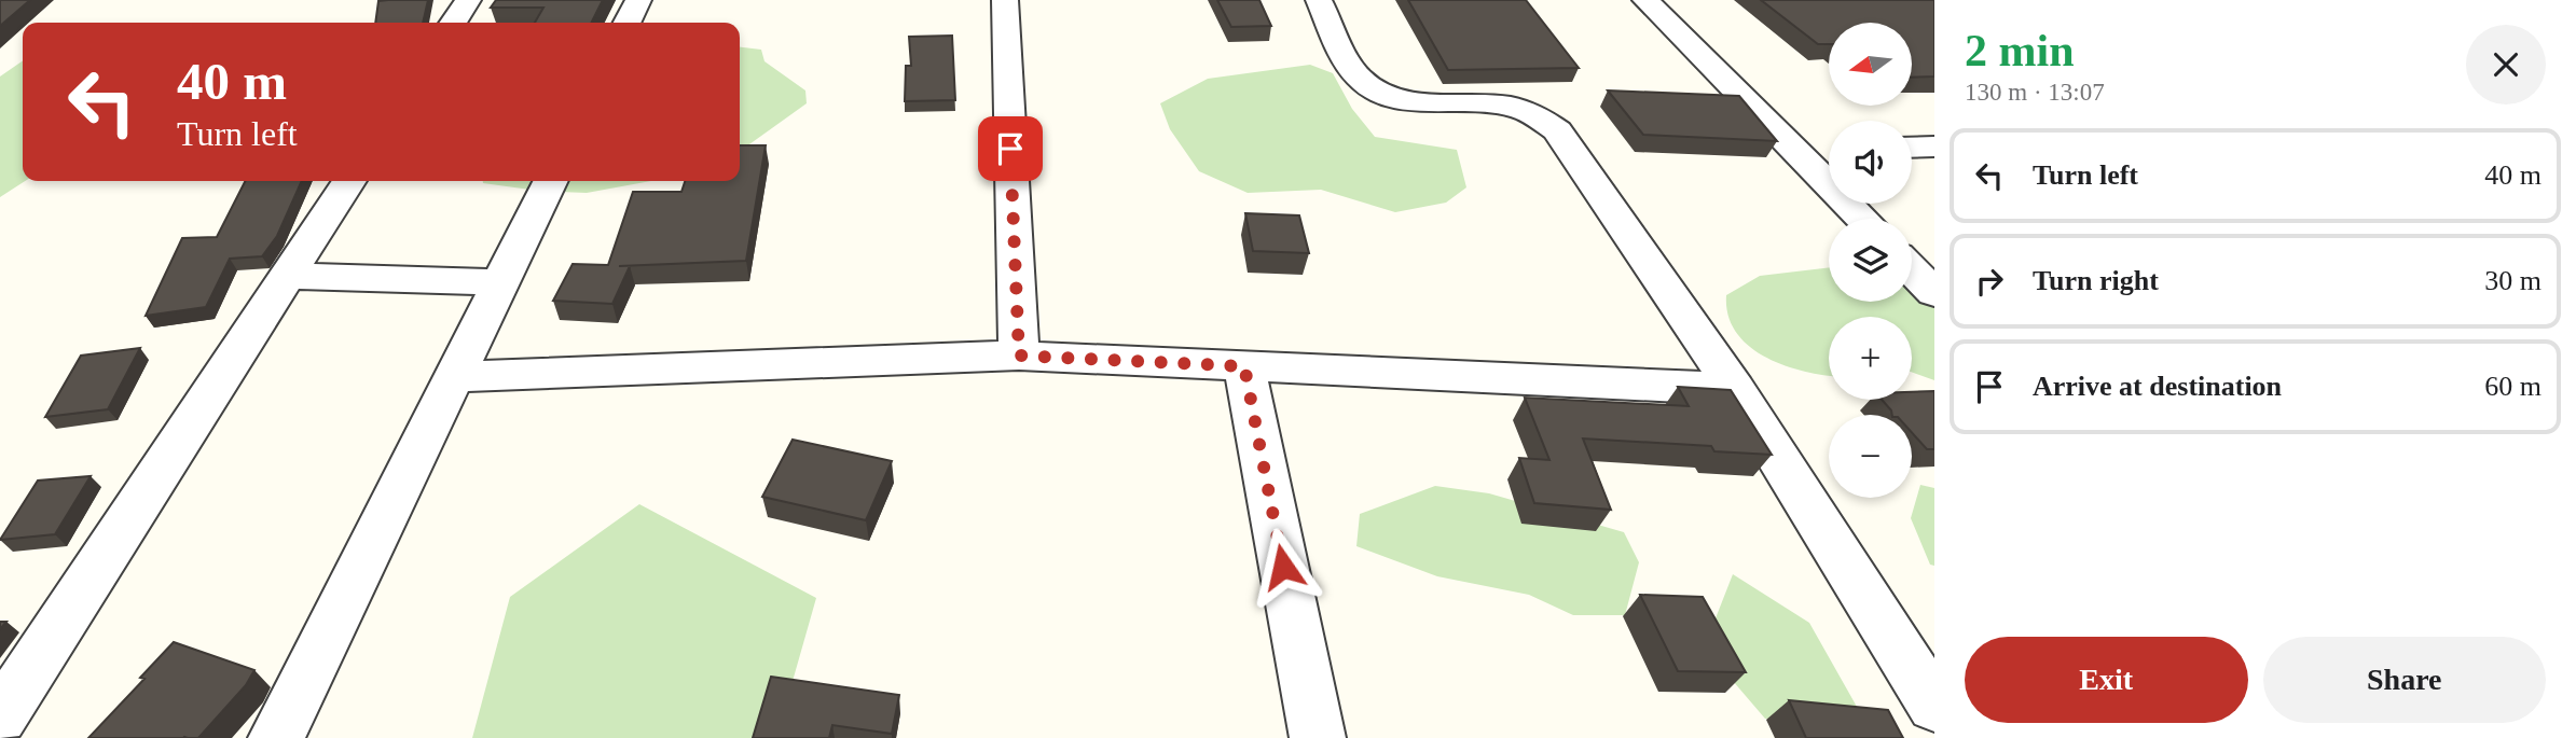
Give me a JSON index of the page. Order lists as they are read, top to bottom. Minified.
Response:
{"north":"left","page":{"heading":["2 min","130 m · 13:07"],"map_buttons":["+","−"],"turn":["40 m","Turn left"],"list":[{"name":"Turn left","value":"40 m"},{"name":"Turn right","value":"30 m"},{"name":"Arrive at destination","value":"60 m"}],"buttons":["Exit","Share"]}}
